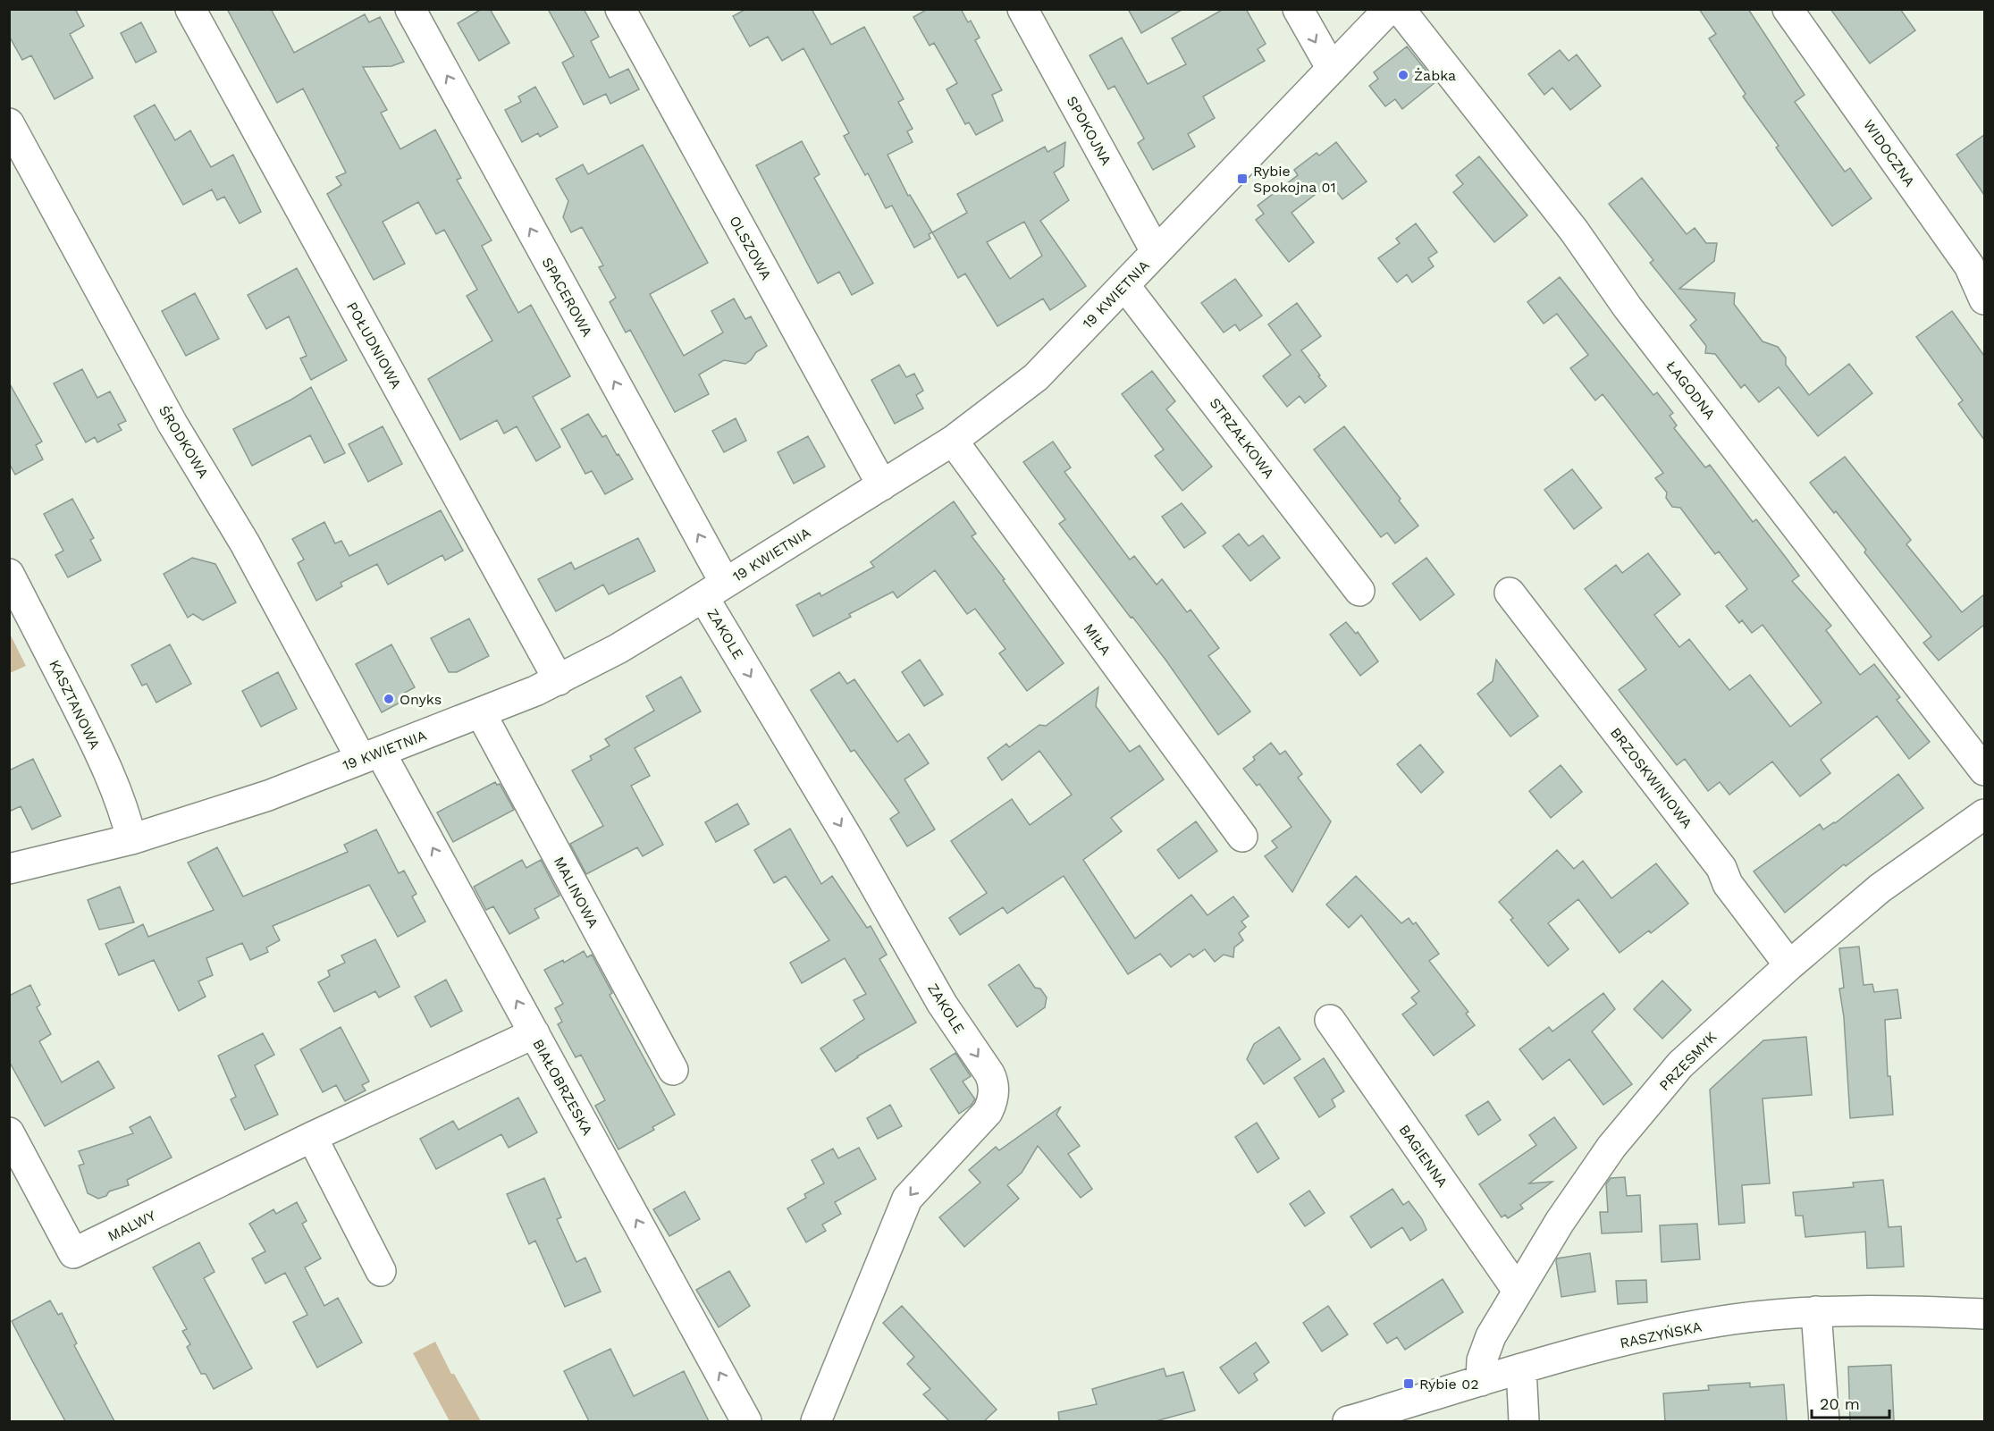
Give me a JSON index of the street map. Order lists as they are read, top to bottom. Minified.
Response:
{"streets":{"street":["SPOKOJNA","WIDOCZNA","OLSZOWA","19 KWIETNIA","SPACEROWA","POŁUDNIOWA","ŁAGODNA","STRZAŁKOWA","ŚRODKOWA","ZAKOLE","MIŁA","KASZTANOWA","BRZOSKWINIOWA","MALINOWA","PRZESMYK","BIAŁOBRZESKA","BAGIENNA","MALWY","RASZYŃSKA"]},"crossings":[["SPOKOJNA","19 KWIETNIA"],["OLSZOWA","19 KWIETNIA"],["19 KWIETNIA","SPACEROWA"],["19 KWIETNIA","POŁUDNIOWA"],["19 KWIETNIA","STRZAŁKOWA"],["19 KWIETNIA","ŚRODKOWA"],["19 KWIETNIA","ZAKOLE"],["19 KWIETNIA","MIŁA"],["19 KWIETNIA","KASZTANOWA"],["19 KWIETNIA","MALINOWA"],["19 KWIETNIA","BIAŁOBRZESKA"],["SPACEROWA","ZAKOLE"],["ŚRODKOWA","BIAŁOBRZESKA"],["BRZOSKWINIOWA","PRZESMYK"],["PRZESMYK","BAGIENNA"],["PRZESMYK","RASZYŃSKA"],["BIAŁOBRZESKA","MALWY"]],"one_way":["SPACEROWA","ZAKOLE","BIAŁOBRZESKA"],"places":{"other":["Żabka","Onyks"],"transit":["Rybie Spokojna 01","Rybie 02"]},"scale_bar":"20 m"}
